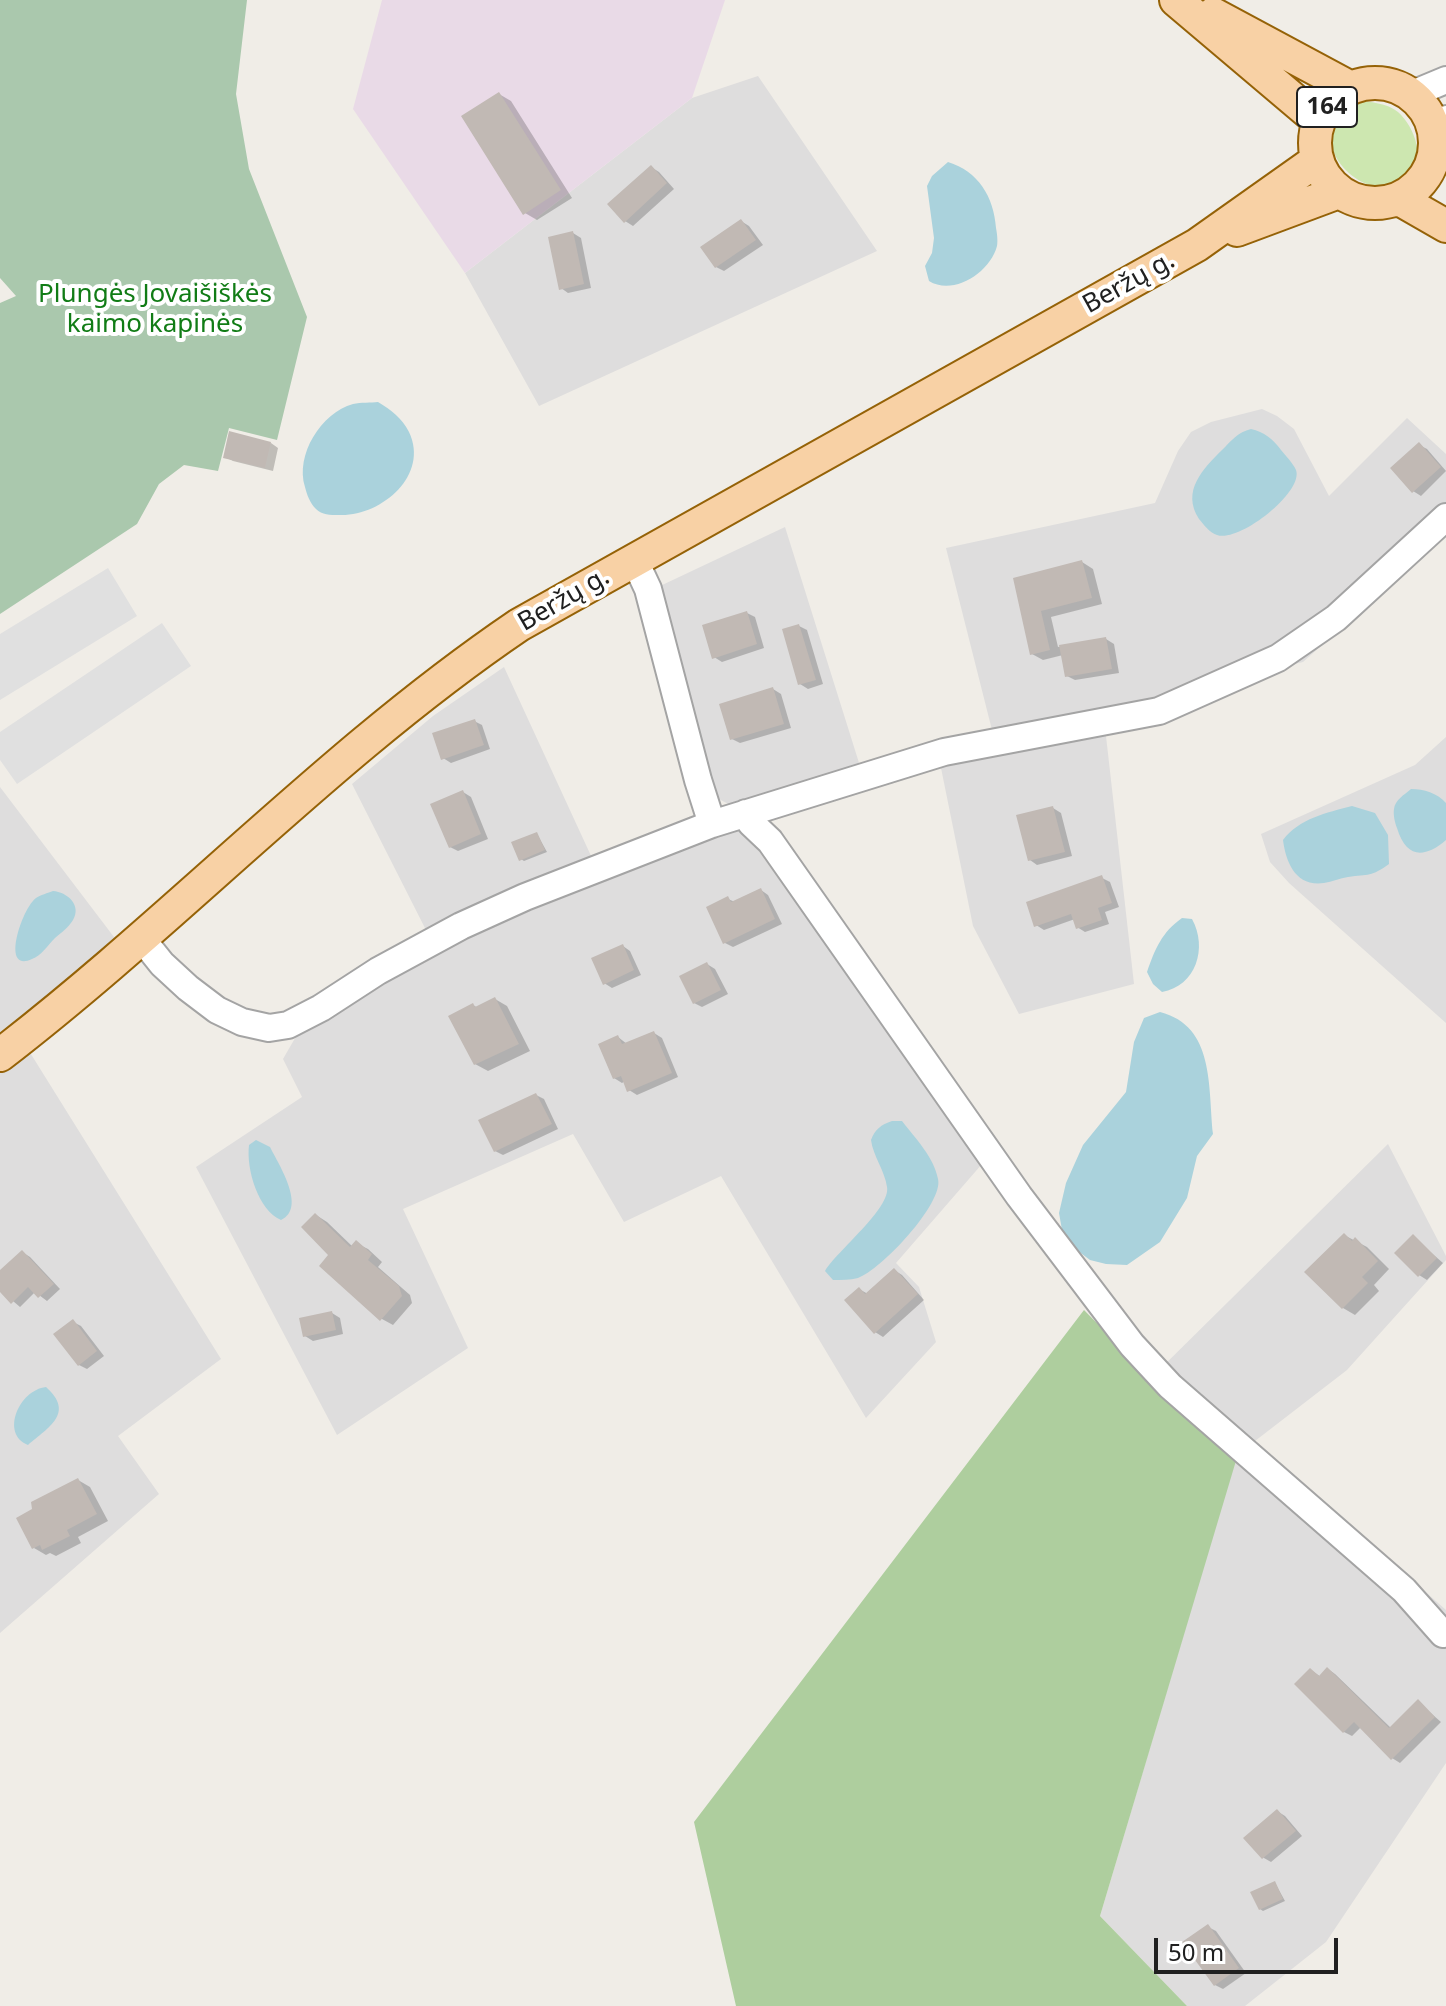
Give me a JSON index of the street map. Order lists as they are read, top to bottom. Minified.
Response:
{"streets":{"main road":["164","Beržų g."]},"parks":["Plungės Jovaišiškės kaimo kapinės"],"scale_bar":"50 m"}
